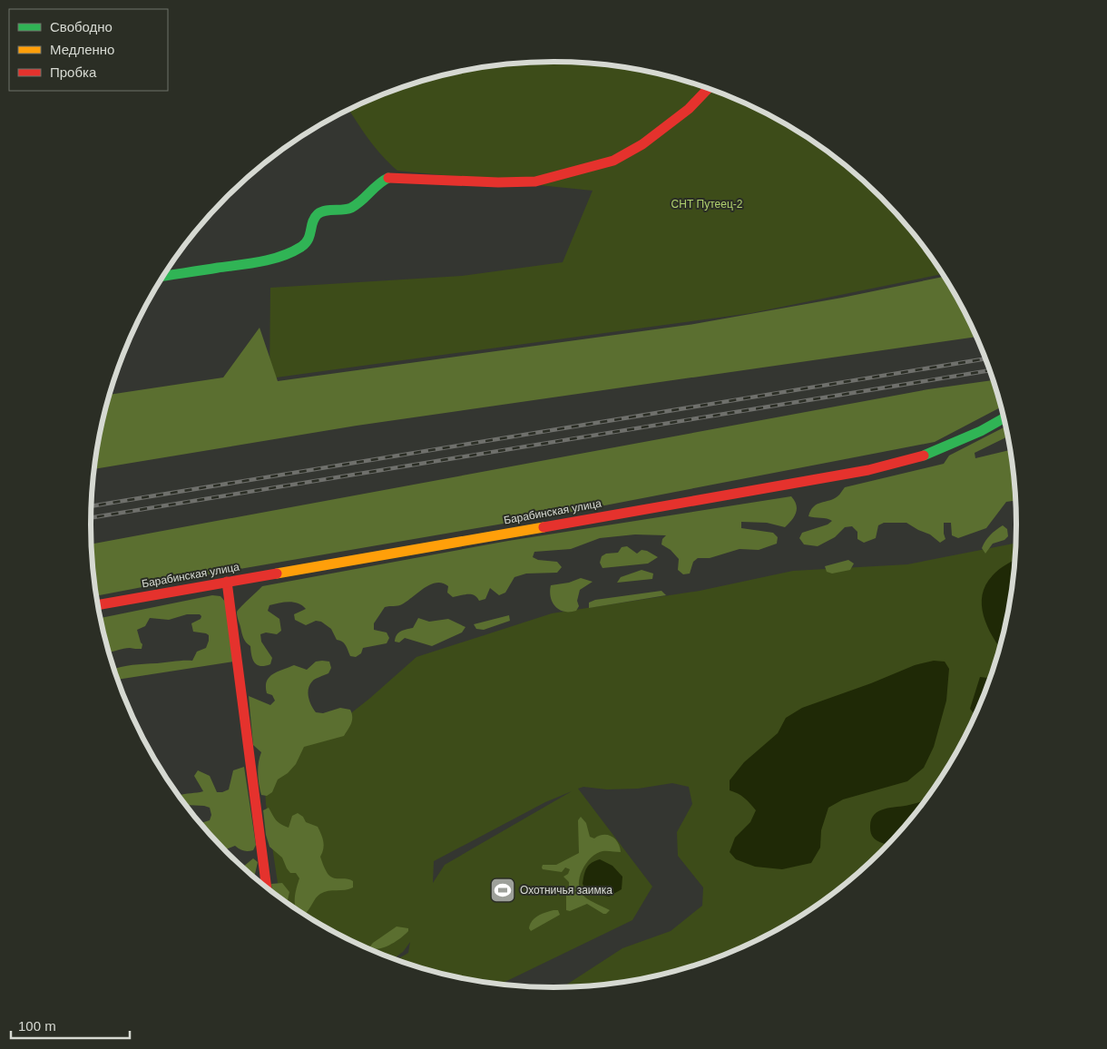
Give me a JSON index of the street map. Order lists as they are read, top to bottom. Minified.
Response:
{"streets":{"street":["Барабинская улица"]},"parks":["СНТ Путеец-2"],"places":{"sports":["Охотничья заимка"]},"legend":["Свободно","Медленно","Пробка"],"scale_bar":"100 m"}
